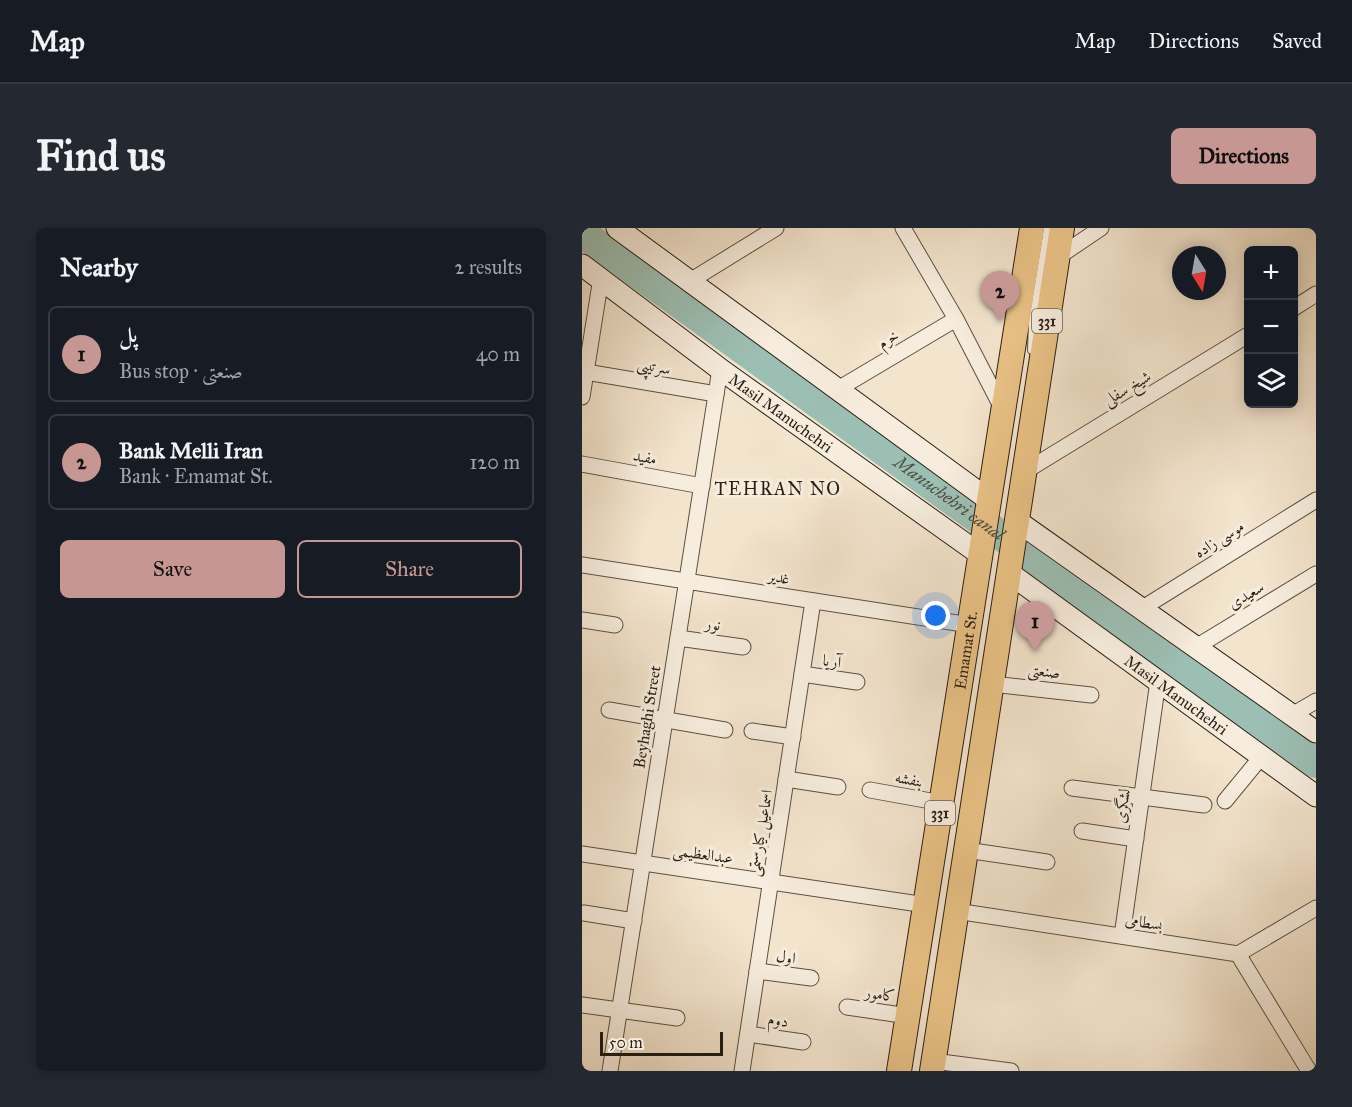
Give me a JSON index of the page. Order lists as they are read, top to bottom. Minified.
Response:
{"streets":{"main road":["331","Masil Manuchehri","Emamat St."],"street":["خرم","سرتیپی","شیخ سفلی","مفید","موسی زاده","غدیر","سعیدی","نور","آریا","صنعتی","Beyhaghi Street","بنفشه","لشگری","اسماعیل کیارستمی","عبدالعظیمی","بسطامی","اول","کامور","دوم"]},"crossings":[["سرتیپی","Beyhaghi Street"],["شیخ سفلی","Emamat St."],["Masil Manuchehri","Emamat St."],["Masil Manuchehri","Beyhaghi Street"],["Masil Manuchehri","لشگری"],["مفید","Beyhaghi Street"],["غدیر","Emamat St."],["غدیر","Beyhaghi Street"],["غدیر","اسماعیل کیارستمی"],["نور","Beyhaghi Street"],["Emamat St.","صنعتی"],["Emamat St.","بنفشه"],["Emamat St.","عبدالعظیمی"],["Emamat St.","بسطامی"],["Emamat St.","کامور"],["آریا","اسماعیل کیارستمی"],["Beyhaghi Street","عبدالعظیمی"],["لشگری","بسطامی"],["اسماعیل کیارستمی","عبدالعظیمی"],["اسماعیل کیارستمی","اول"],["اسماعیل کیارستمی","دوم"]],"districts":["TEHRAN NO"],"water":["Manuchehri canal"],"scale_bar":"50 m","north":"bottom","page":{"header":"Map","nav":["Map","Directions","Saved"],"buttons":["Directions",["Save","Share"]],"title":"Find us","heading":["Nearby","2 results"],"map_buttons":["+","−"],"pins":["2","1"],"list":[{"mark":"1","name":"پل","note":"Bus stop · صنعتی","value":"40 m"},{"mark":"2","name":"Bank Melli Iran","note":"Bank · Emamat St.","value":"120 m"}],"scale":"50 m"}}
